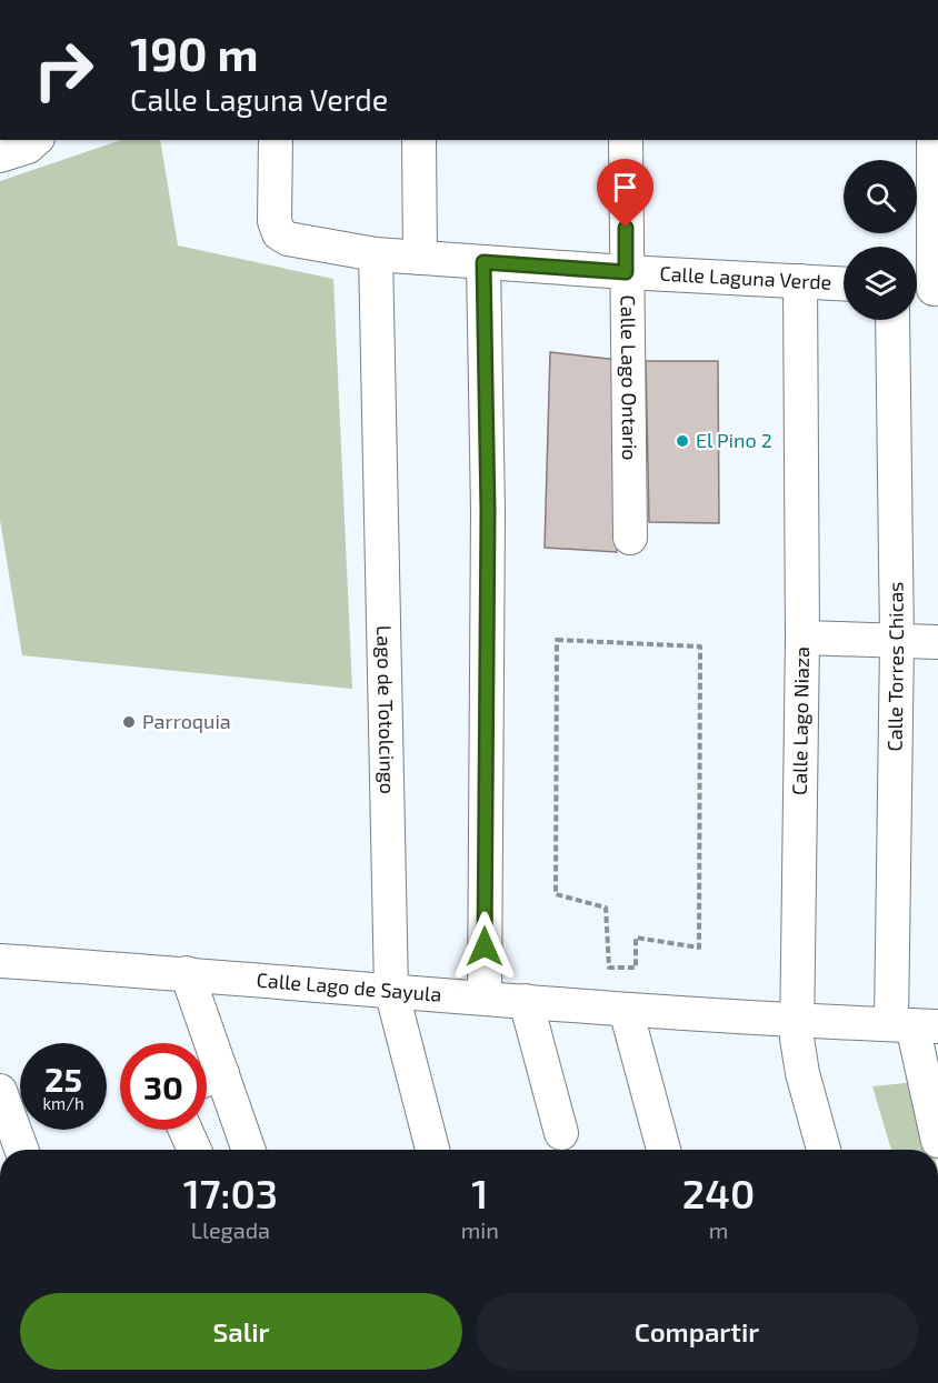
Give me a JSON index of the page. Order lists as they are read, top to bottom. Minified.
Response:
{"streets":{"street":["Calle Laguna Verde","Calle Lago Ontario","Calle Torres Chicas","Lago de Totolcingo","Calle Lago Niaza","Calle Lago de Sayula"]},"crossings":[["Calle Laguna Verde","Calle Lago Ontario"],["Calle Laguna Verde","Lago de Totolcingo"],["Calle Laguna Verde","Calle Lago Niaza"],["Calle Torres Chicas","Calle Lago de Sayula"],["Lago de Totolcingo","Calle Lago de Sayula"],["Calle Lago Niaza","Calle Lago de Sayula"]],"places":["El Pino 2","Parroquia"],"page":{"turn":["190 m","Calle Laguna Verde"],"speed":"25 km/h","limit":"30","eta":["17:03","Llegada","1","min","240","m"],"buttons":["Salir","Compartir"]}}
